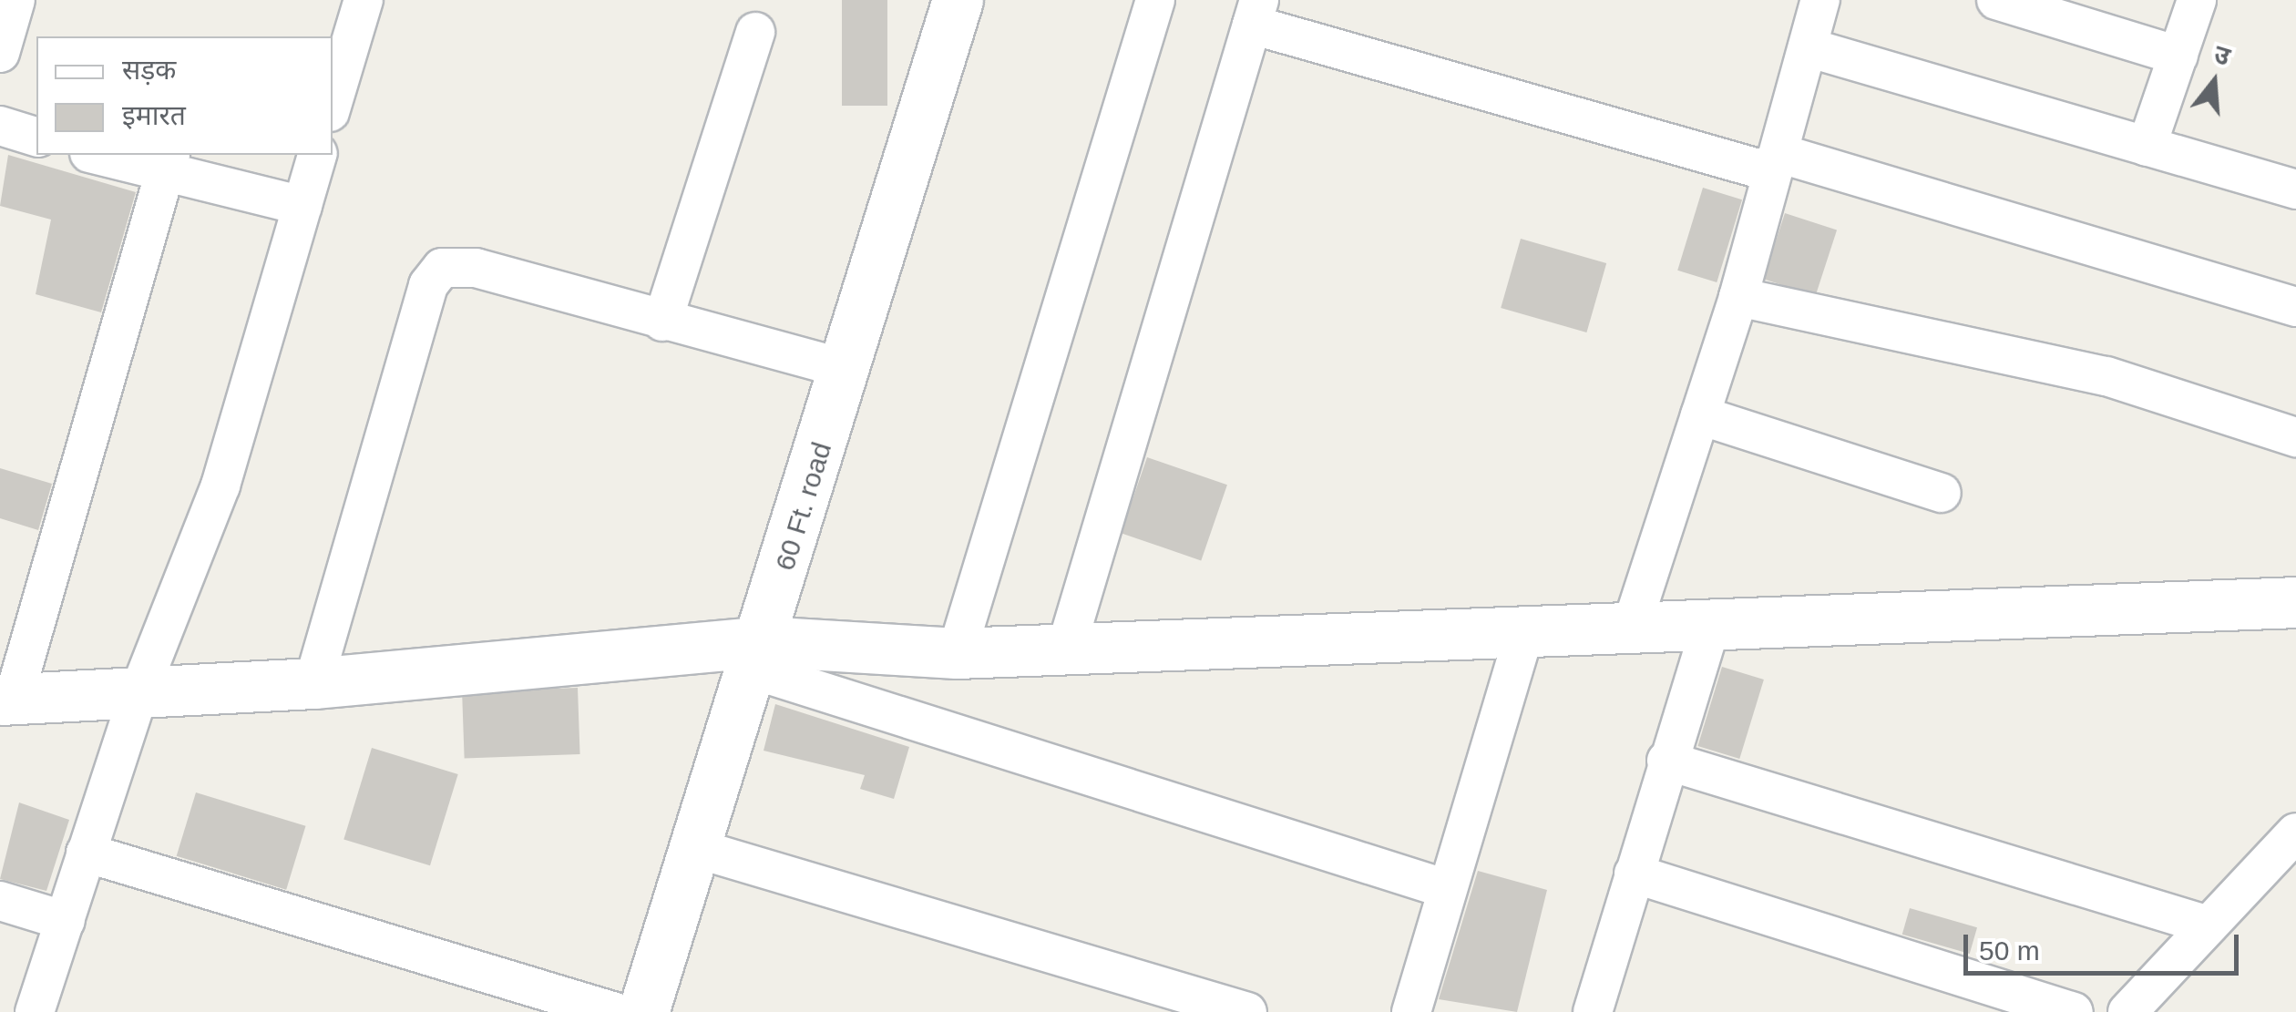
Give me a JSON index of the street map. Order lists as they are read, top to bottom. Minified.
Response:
{"streets":{"street":["60 Ft. road"]},"legend":["सड़क","इमारत"],"scale_bar":"50 m","north":"top"}
